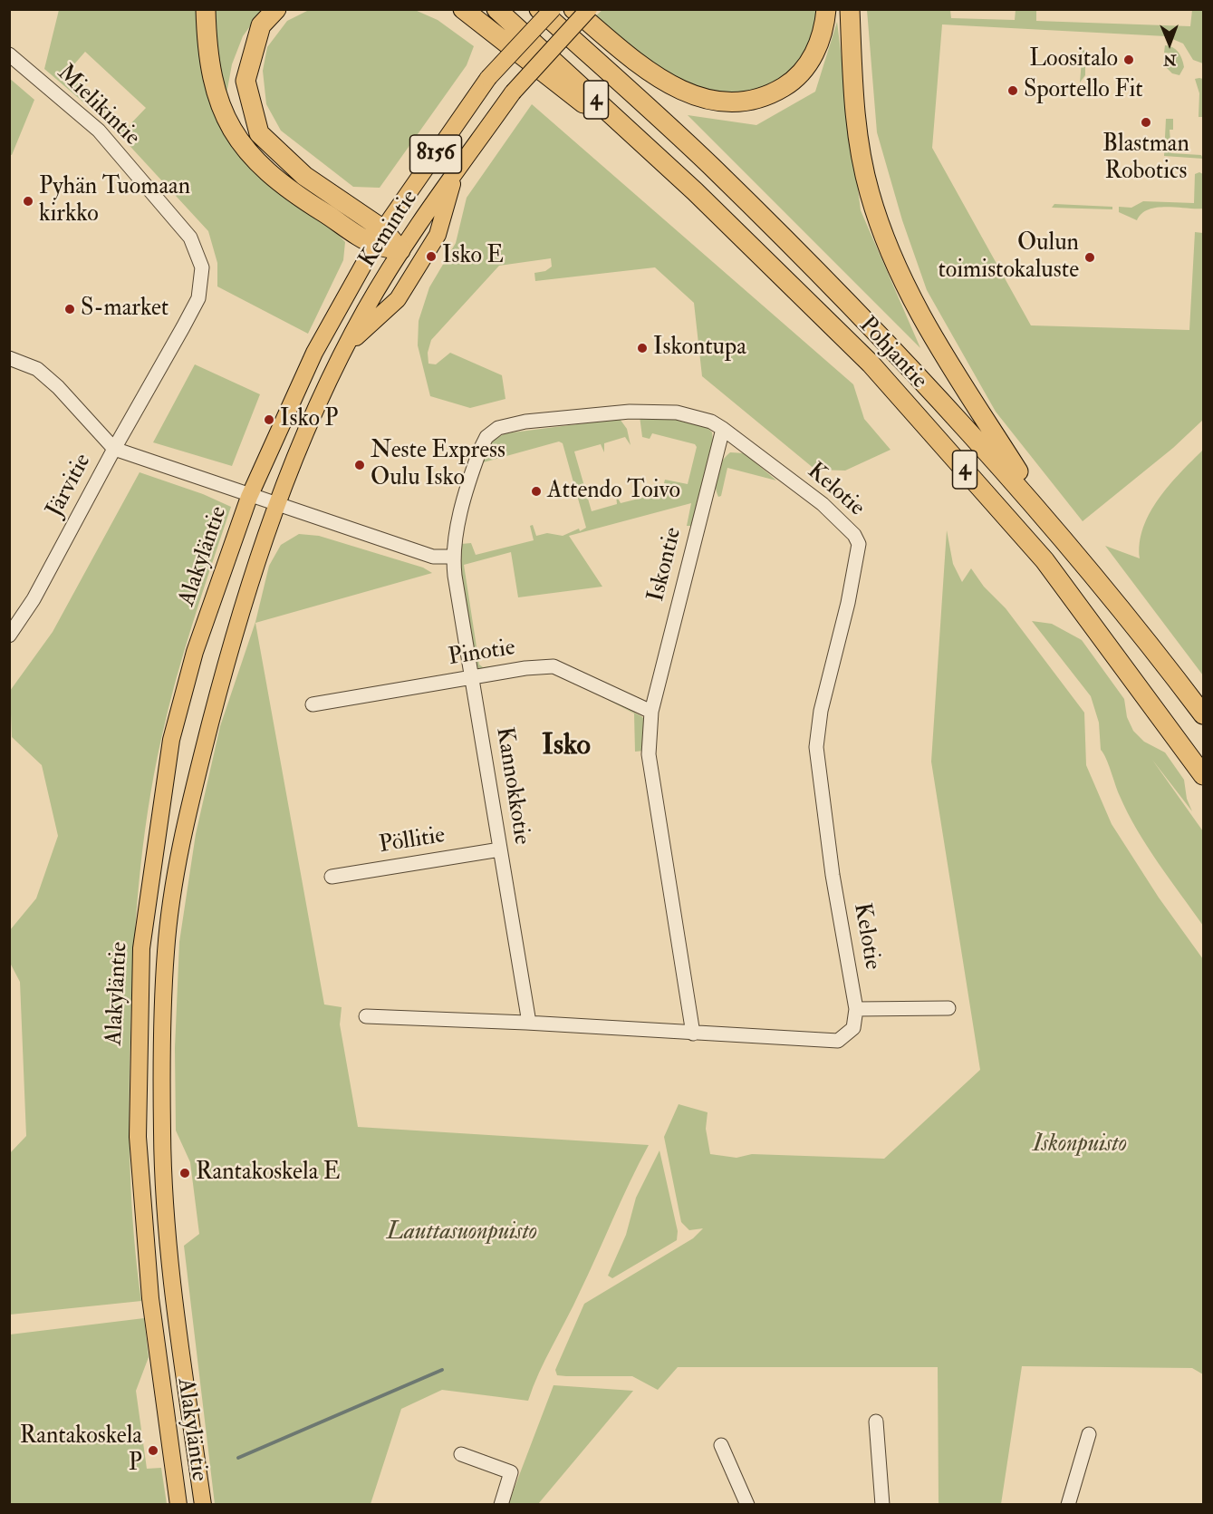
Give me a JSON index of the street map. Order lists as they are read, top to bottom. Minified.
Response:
{"streets":{"highway":["4","Pohjantie"],"main road":["8156","Kemintie","Alakyläntie"],"street":["Mielikintie","Järvitie","Kelotie","Iskontie","Pinotie","Kannokkotie","Pöllitie"]},"crossings":[["Mielikintie","Järvitie"],["Kemintie","Järvitie"],["Kemintie","Alakyläntie"],["Järvitie","Alakyläntie"],["Kelotie","Iskontie"],["Kelotie","Kannokkotie"],["Iskontie","Pinotie"],["Pinotie","Kannokkotie"],["Kannokkotie","Pöllitie"]],"districts":["Isko"],"parks":["Iskonpuisto","Lauttasuonpuisto"],"places":["Loositalo","Sportello Fit","Blastman Robotics","Pyhän Tuomaan kirkko","Isko E","Oulun toimistokaluste","S-market","Iskontupa","Isko P","Neste Express Oulu Isko","Attendo Toivo","Rantakoskela E","Rantakoskela P"],"north":"bottom"}
